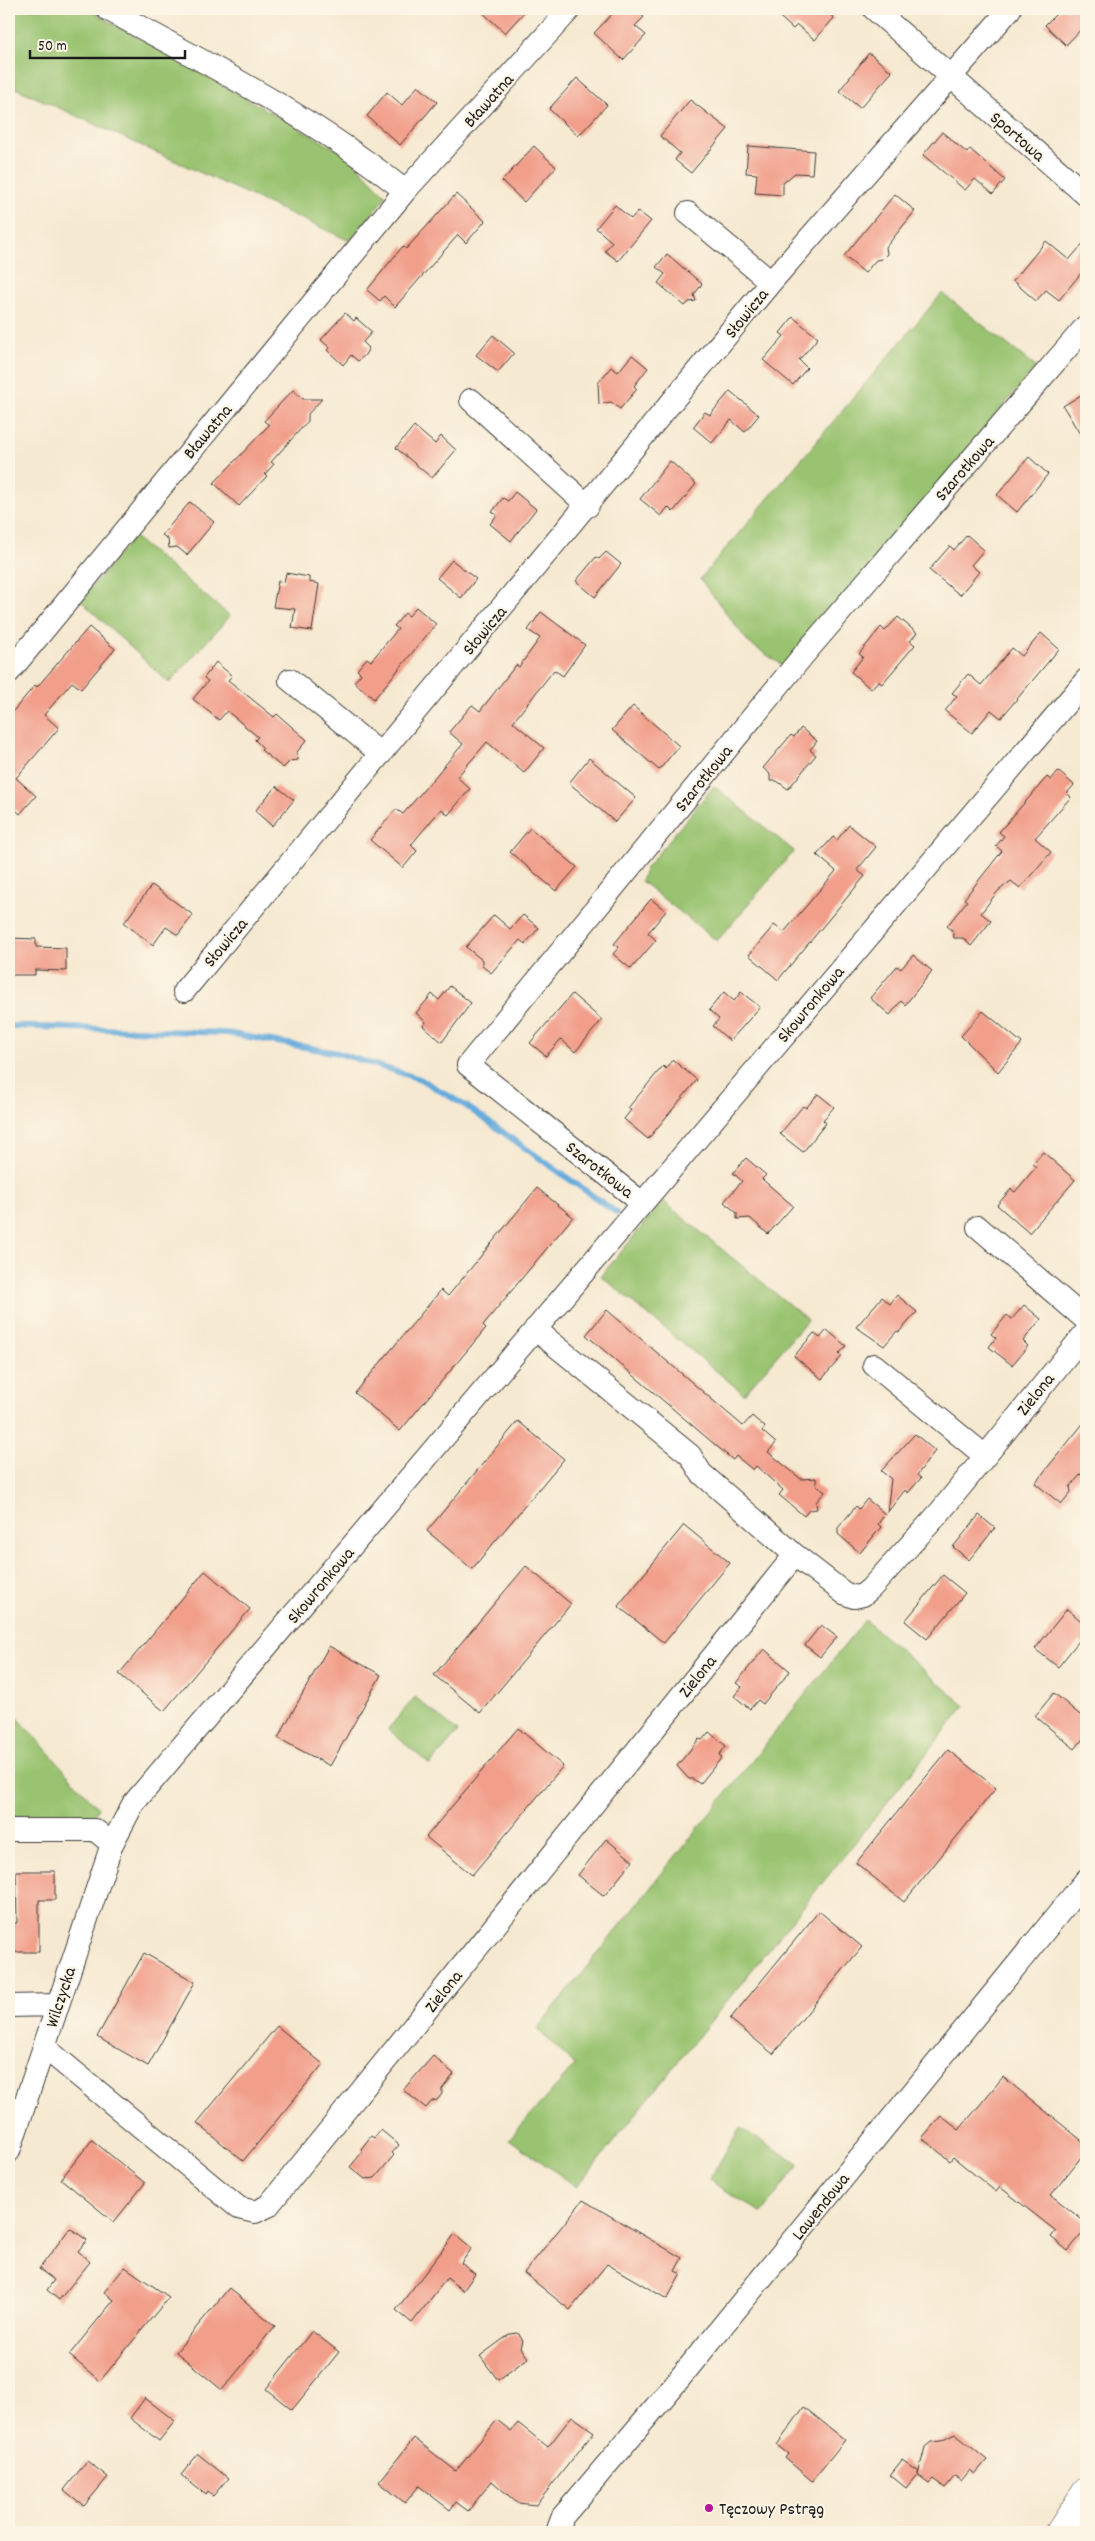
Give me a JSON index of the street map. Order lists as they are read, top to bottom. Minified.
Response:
{"streets":{"street":["Bławatna","Sportowa","Słowicza","Szarotkowa","Skowronkowa","Zielona","Wilczycka","Lawendowa"]},"crossings":[["Sportowa","Słowicza"],["Szarotkowa","Skowronkowa"],["Skowronkowa","Zielona"],["Skowronkowa","Wilczycka"],["Zielona","Wilczycka"]],"places":["Tęczowy Pstrąg"],"scale_bar":"50 m"}
